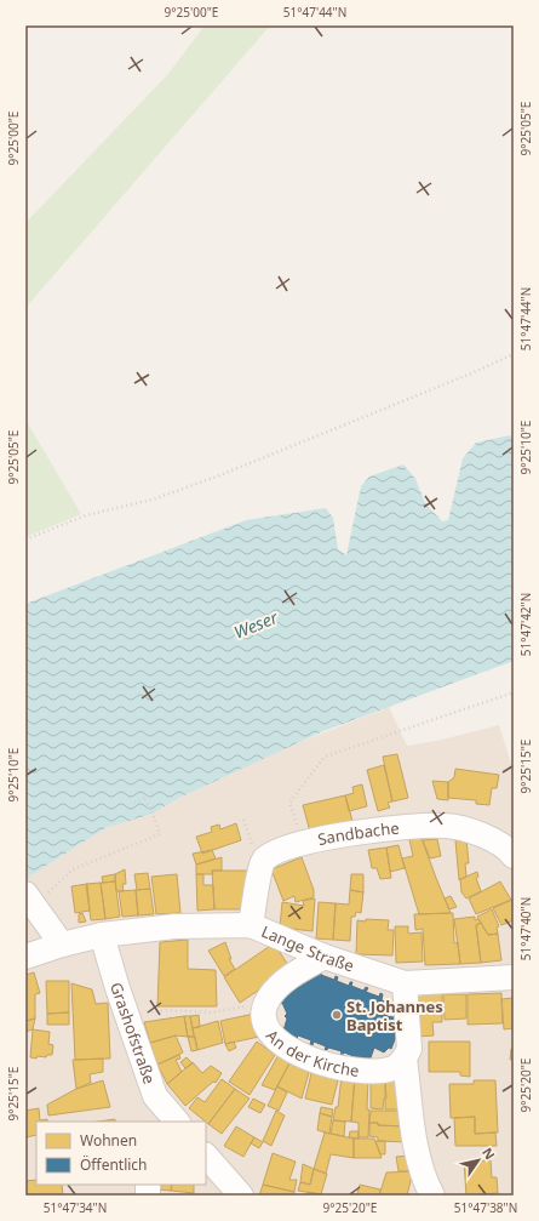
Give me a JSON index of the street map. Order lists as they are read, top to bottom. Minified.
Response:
{"streets":{"street":["Sandbache","Lange Straße","Grashofstraße","An der Kirche"]},"crossings":[["Sandbache","Lange Straße"],["Lange Straße","Grashofstraße"],["Lange Straße","An der Kirche"]],"water":["Weser"],"places":["St. Johannes Baptist"],"legend":["Wohnen","Öffentlich"],"north":"top right","coordinates":["9°25'00\"E","51°47'44\"N","9°25'05\"E","9°25'10\"E","51°47'42\"N","9°25'15\"E","51°47'40\"N","9°25'20\"E","51°47'34\"N","51°47'38\"N"]}
